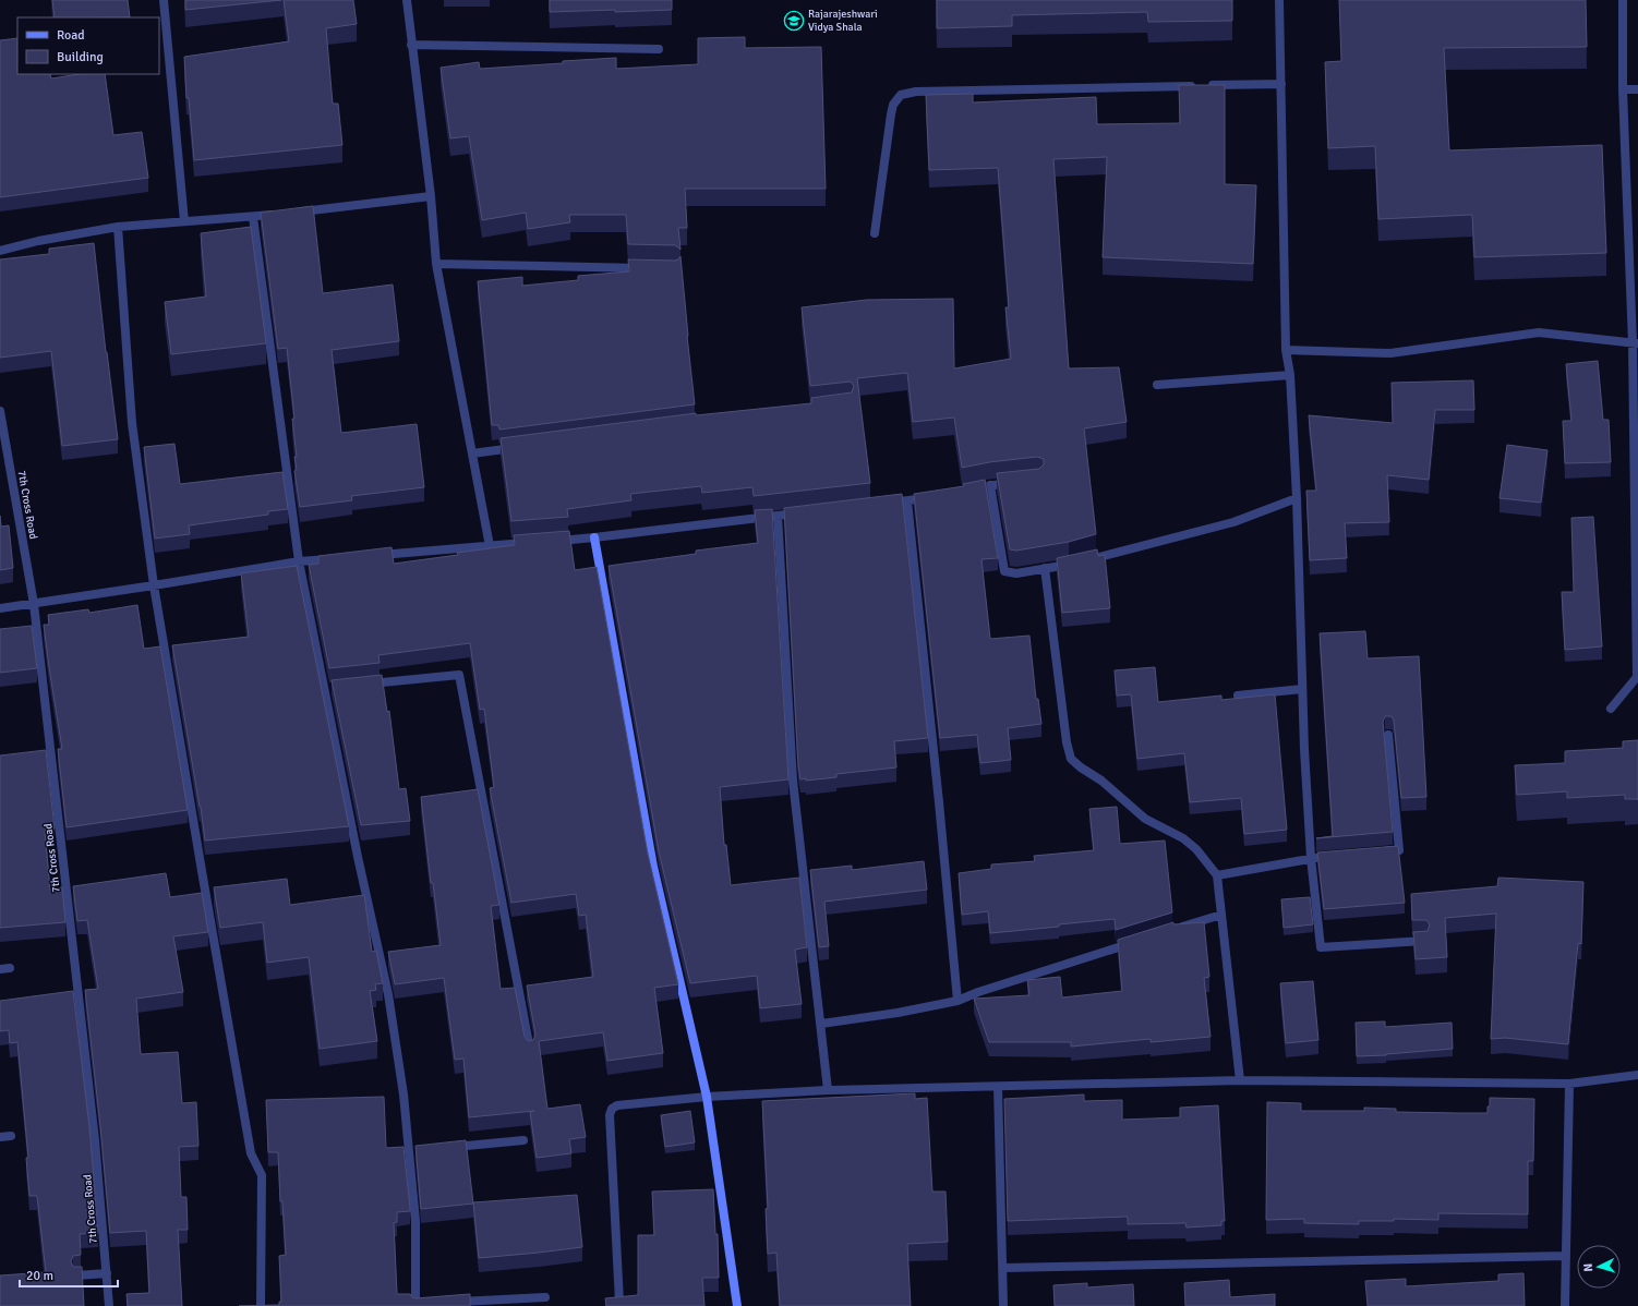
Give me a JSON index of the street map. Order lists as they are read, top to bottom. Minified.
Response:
{"streets":{"street":["7th Cross Road"]},"places":{"school or university":["Rajarajeshwari Vidya Shala"]},"legend":["Road","Building"],"scale_bar":"20 m","north":"left"}
